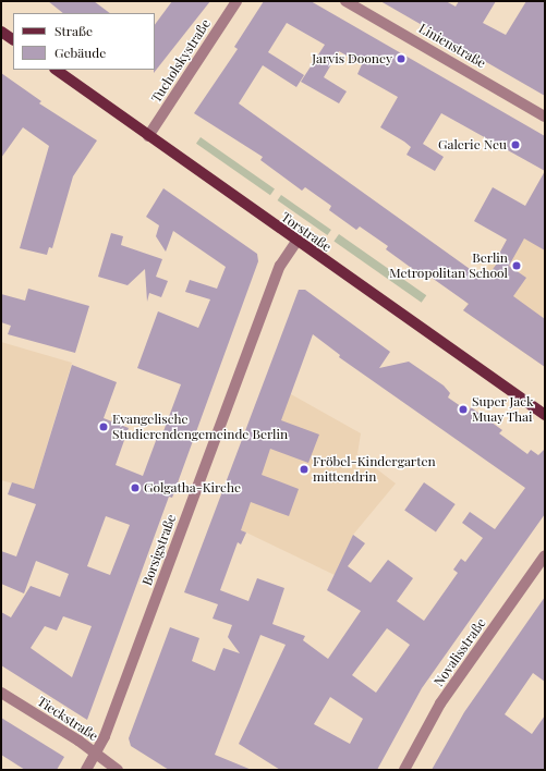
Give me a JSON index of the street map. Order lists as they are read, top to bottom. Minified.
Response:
{"streets":{"main road":["Torstraße"],"street":["Linienstraße","Tucholskystraße","Borsigstraße","Novalisstraße","Tieckstraße"]},"crossings":[["Tucholskystraße","Torstraße"],["Torstraße","Borsigstraße"],["Borsigstraße","Tieckstraße"]],"places":["Jarvis Dooney","Galerie Neu","Berlin Metropolitan School","Super Jack Muay Thai","Evangelische Studierendengemeinde Berlin","Fröbel-Kindergarten mittendrin","Golgatha-Kirche"],"legend":["Straße","Gebäude"]}
